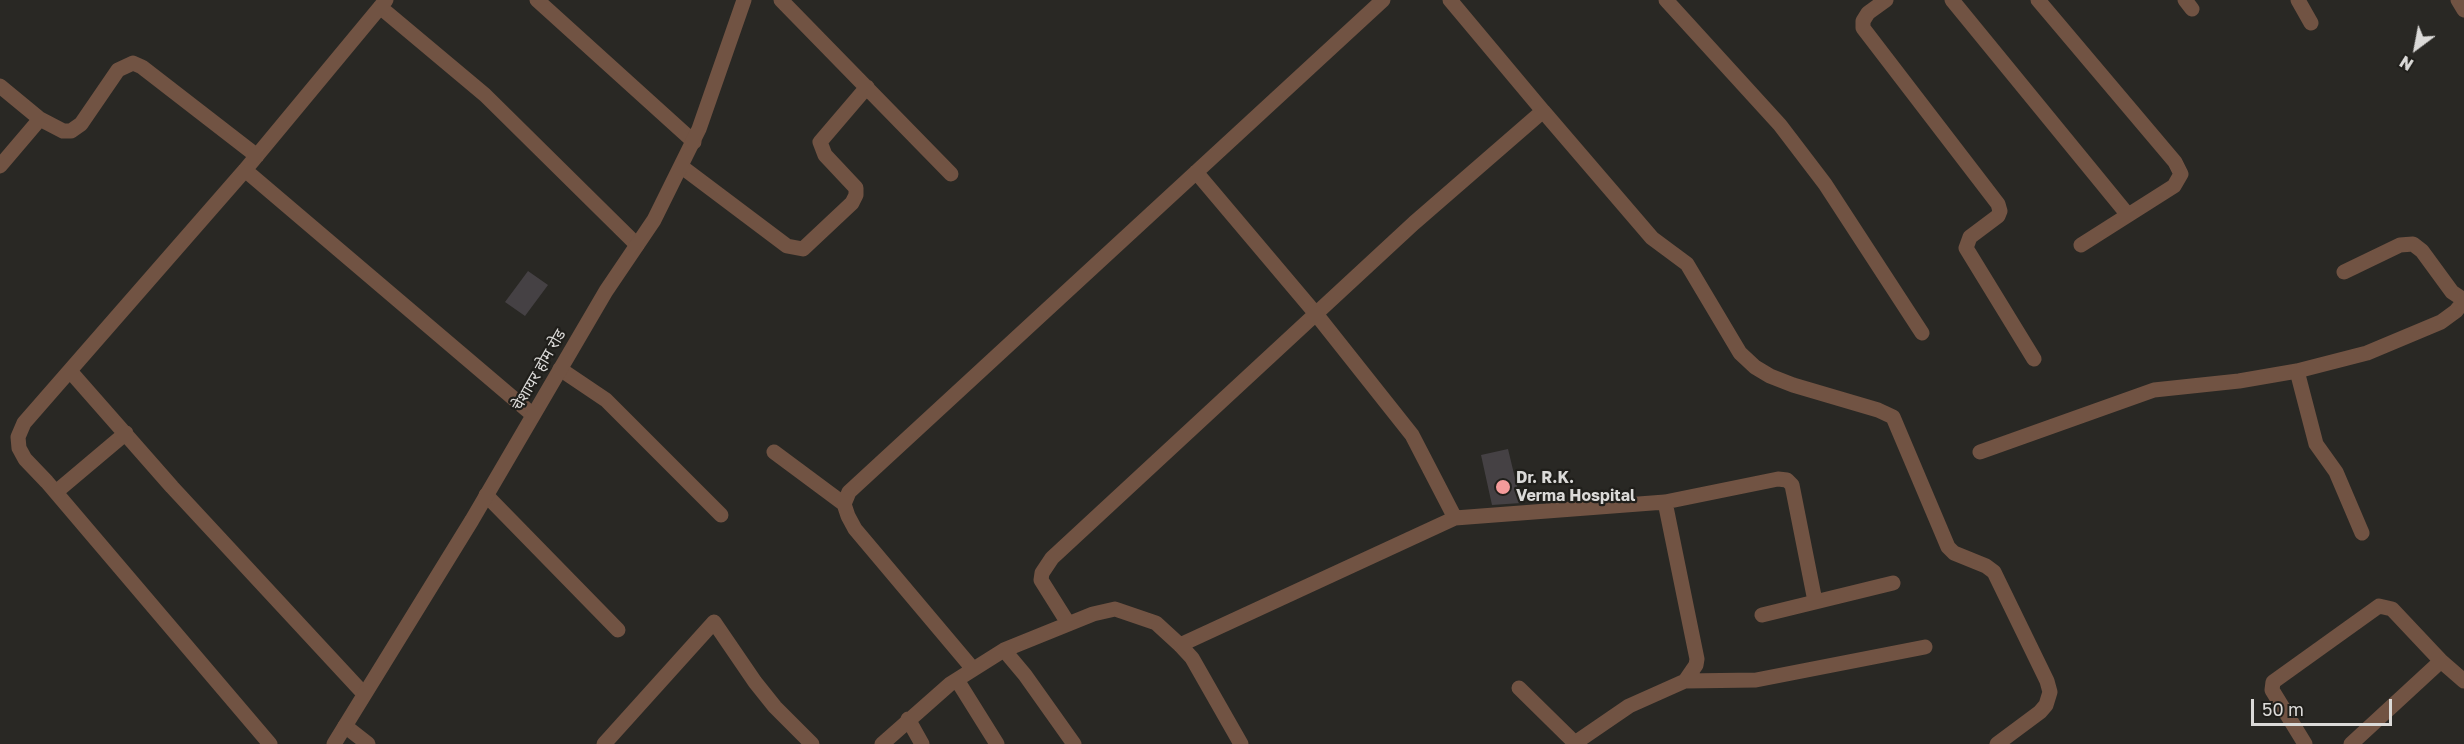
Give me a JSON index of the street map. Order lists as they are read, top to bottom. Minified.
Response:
{"streets":{"street":["चेशायर होम रोड"]},"places":["Dr. R.K. Verma Hospital"],"scale_bar":"50 m","north":"bottom left"}
